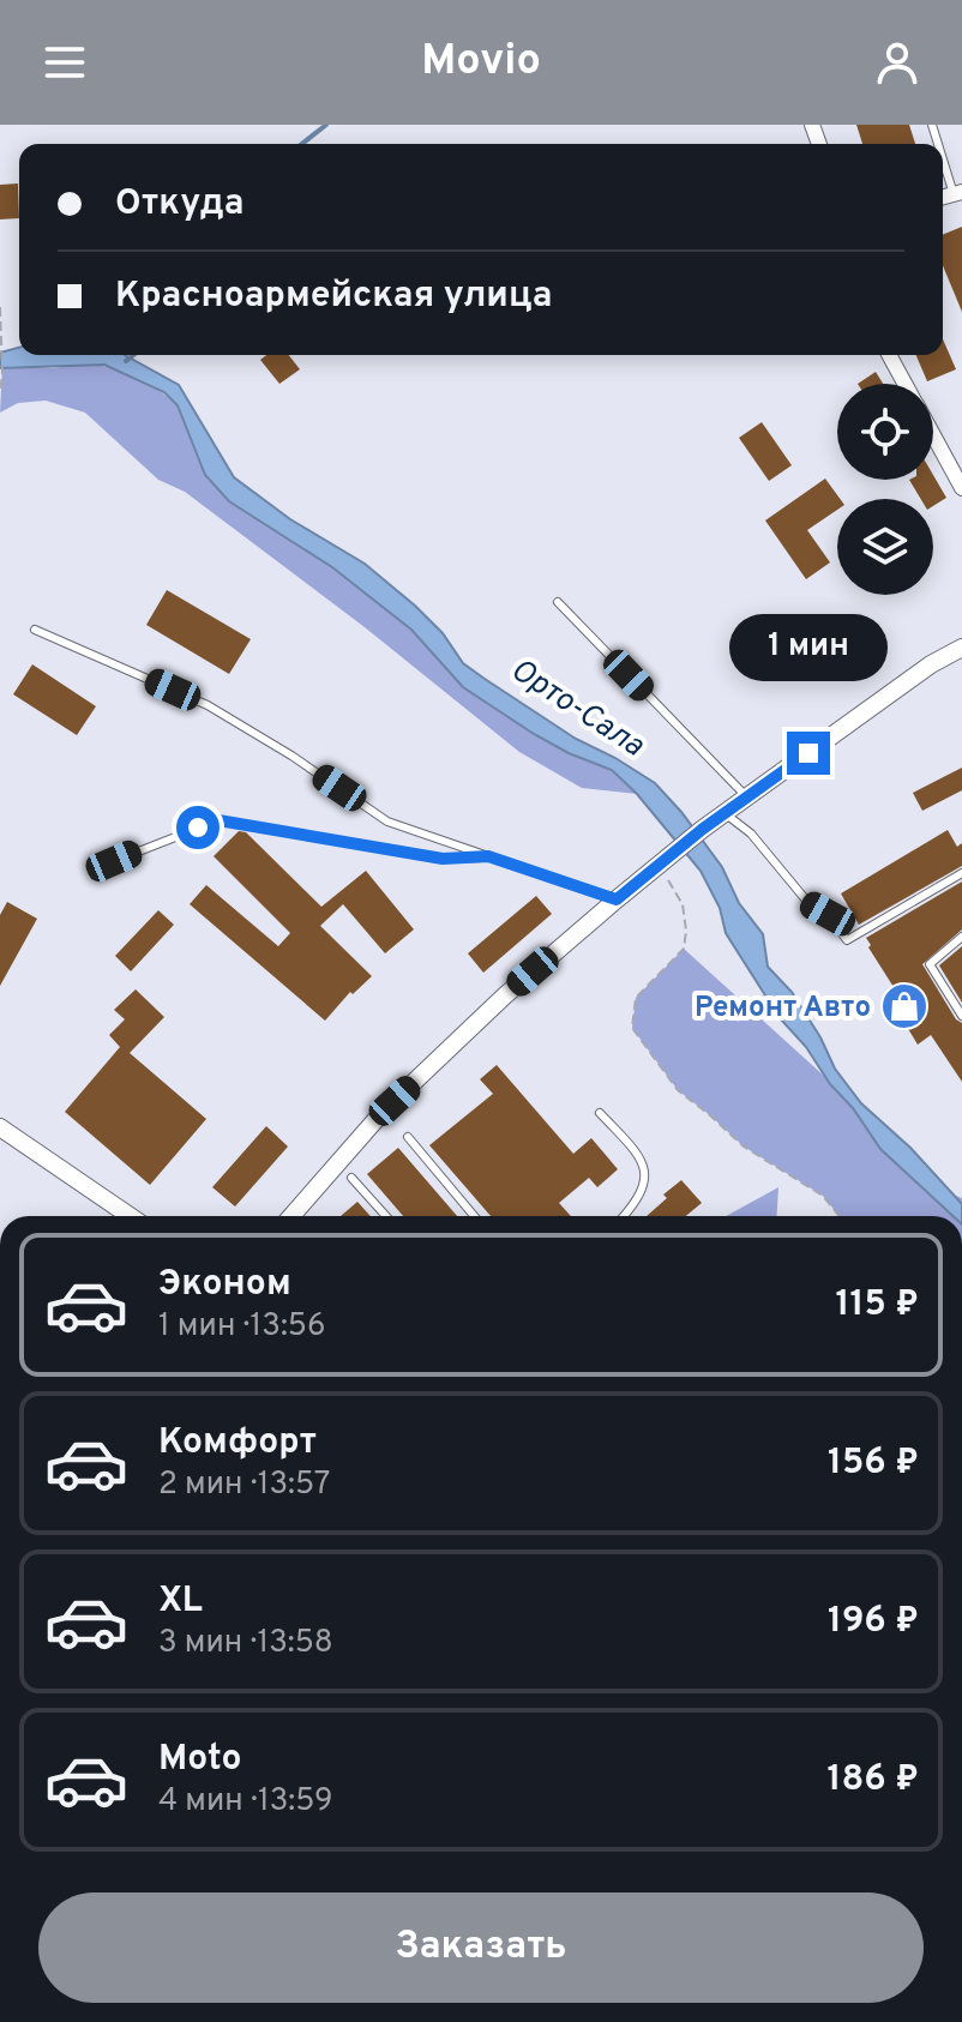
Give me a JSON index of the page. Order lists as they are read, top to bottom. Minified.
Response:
{"water":["Орто-Сала"],"places":{"shop":["Ремонт Авто"]},"page":{"header":"Movio","banner":["Откуда","Красноармейская улица"],"bubble":"1 мин","list":[{"name":"Эконом","note":"1 мин · 13:56","value":"115 ₽"},{"name":"Комфорт","note":"2 мин · 13:57","value":"156 ₽"},{"name":"XL","note":"3 мин · 13:58","value":"196 ₽"},{"name":"Moto","note":"4 мин · 13:59","value":"186 ₽"}],"buttons":"Заказать"}}
